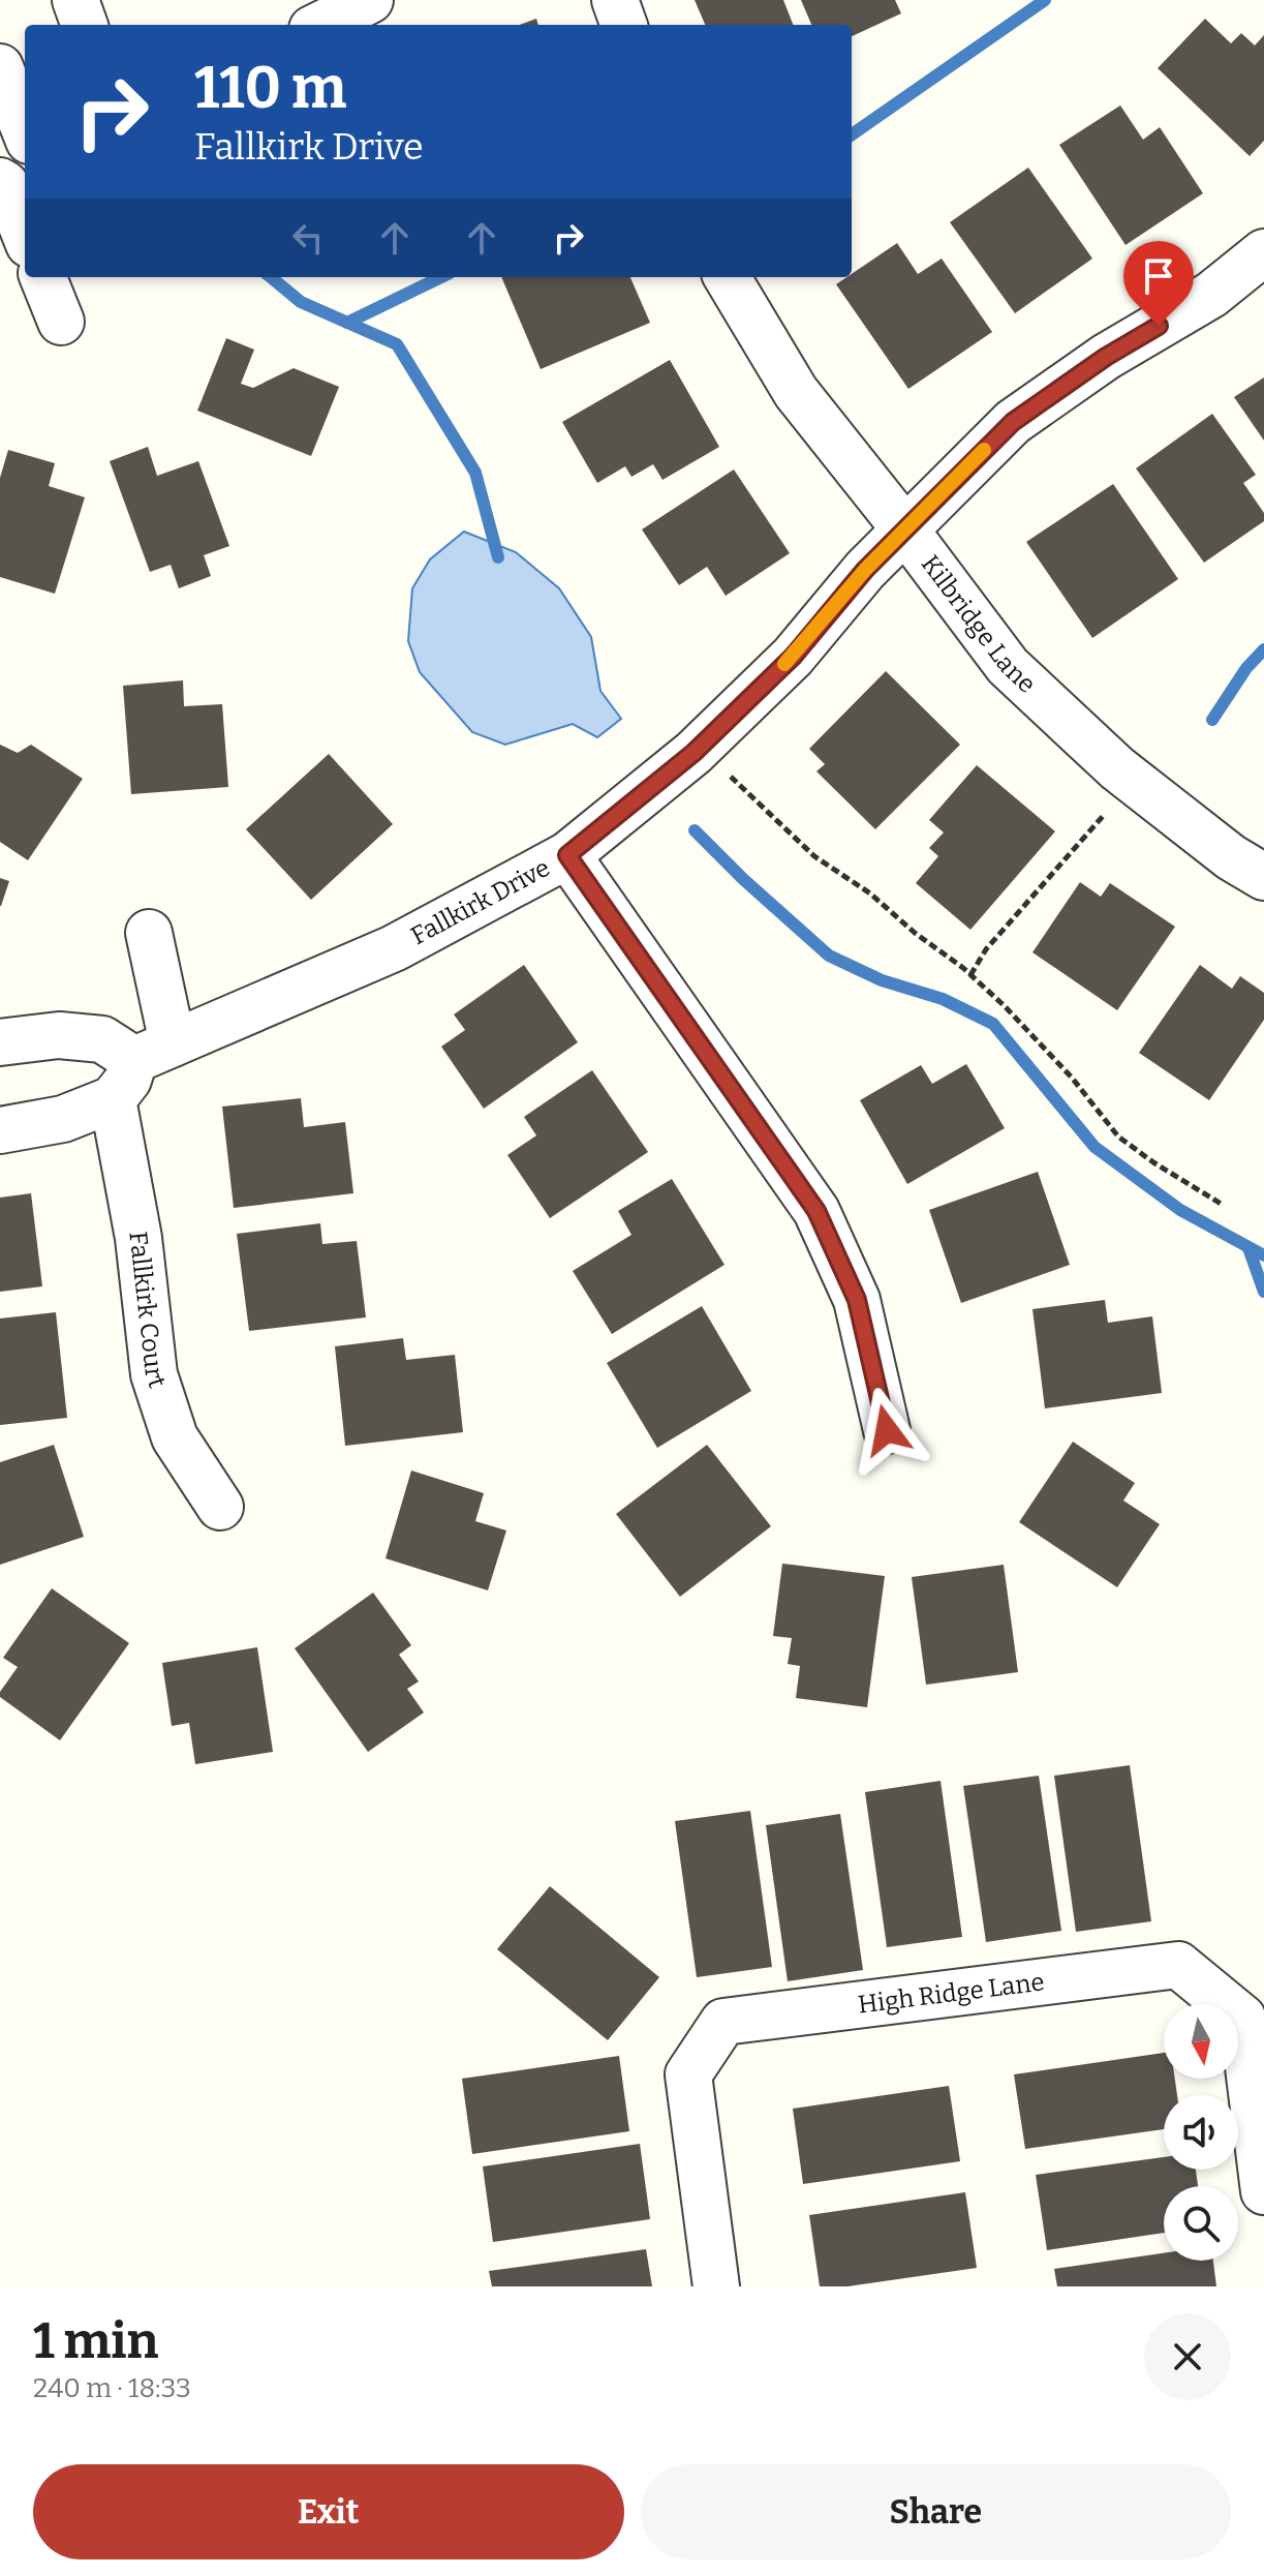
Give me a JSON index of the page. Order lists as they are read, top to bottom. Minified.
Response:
{"streets":{"street":["Kilbridge Lane","Fallkirk Drive","Fallkirk Court","High Ridge Lane"]},"crossings":[["Kilbridge Lane","Fallkirk Drive"]],"north":"bottom","page":{"turn":["110 m","Fallkirk Drive"],"heading":["1 min","240 m · 18:33"],"buttons":["Exit","Share"]}}
